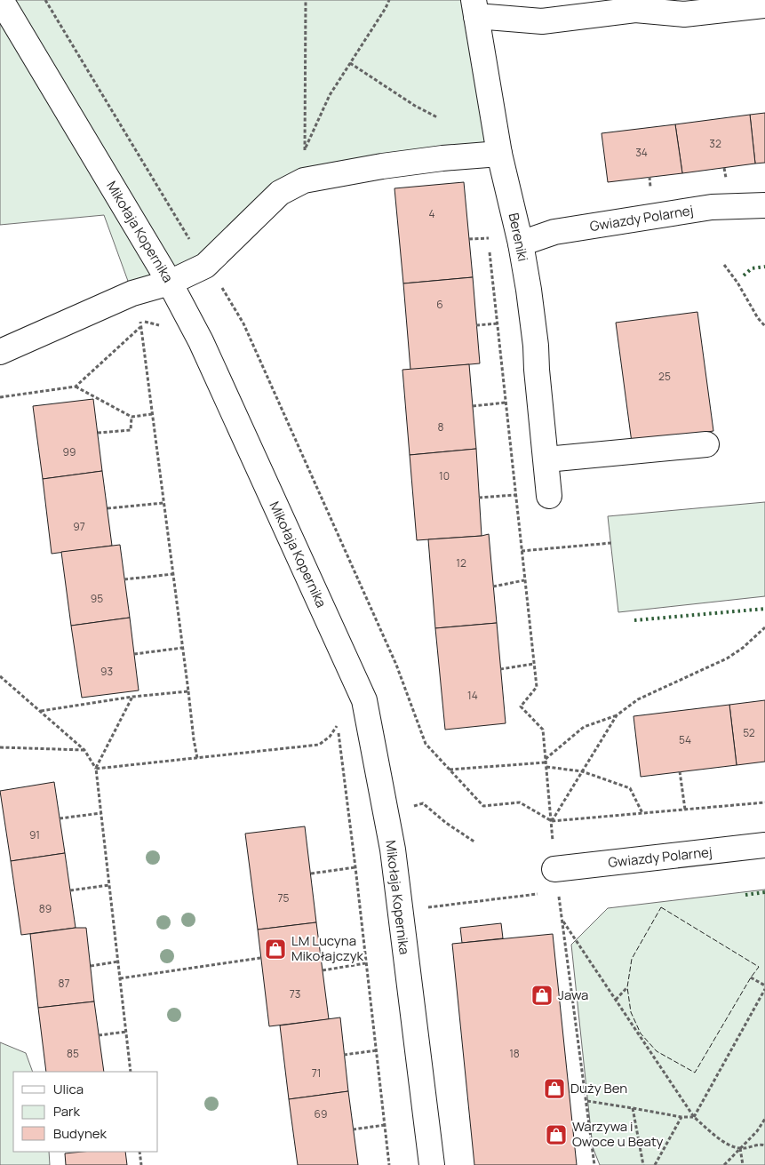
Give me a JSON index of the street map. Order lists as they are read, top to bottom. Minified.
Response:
{"streets":{"street":["Gwiazdy Polarnej","Mikołaja Kopernika","Bereniki"]},"crossings":[["Gwiazdy Polarnej","Bereniki"]],"places":{"shop":["LM Lucyna Mikołajczyk","Jawa","Duży Ben","Warzywa i Owoce u Beaty"]},"house_numbers":["32","34","4","6","25","8","99","10","97","12","95","93","14","52","54","91","75","89","87","73","85","18","71","69"],"legend":["Ulica","Park","Budynek"]}
